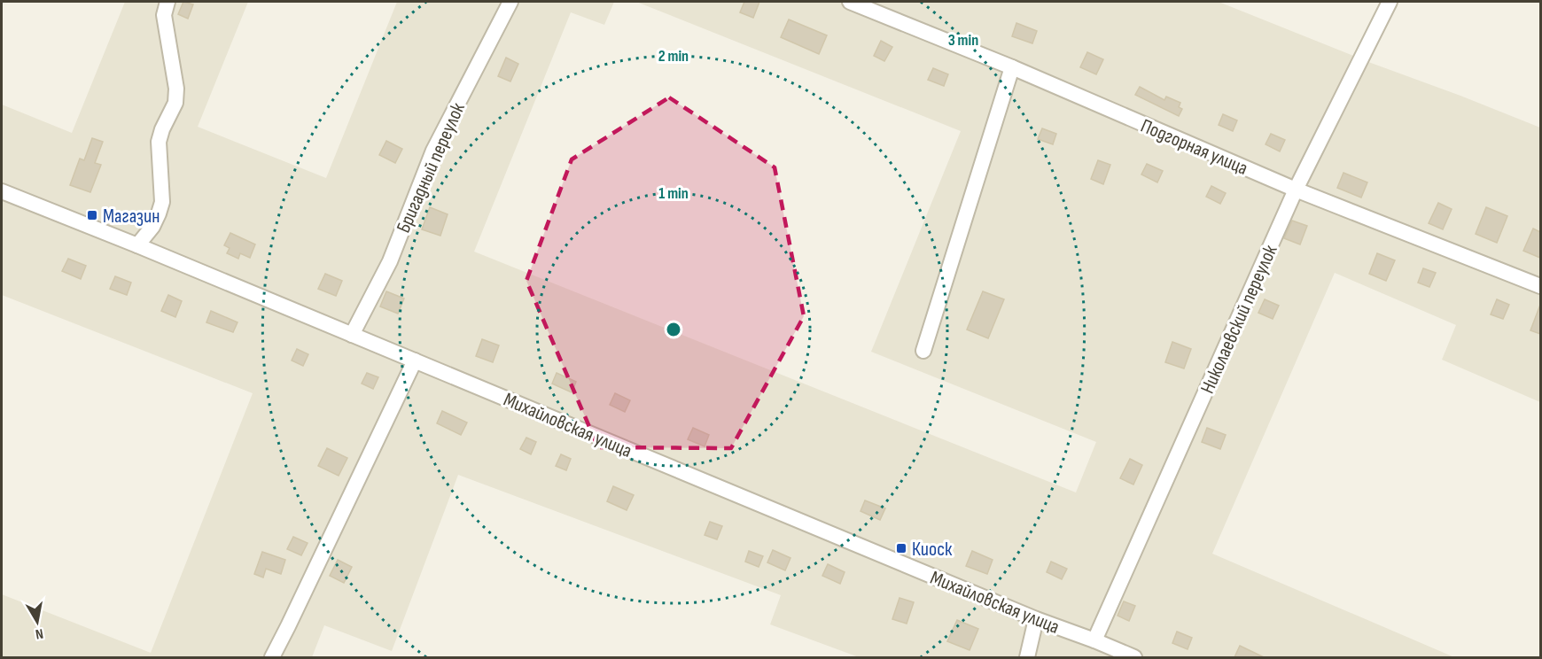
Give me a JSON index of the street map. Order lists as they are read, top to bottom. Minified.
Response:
{"streets":{"street":["Подгорная улица","Бригадный переулок","Николаевский переулок","Михайловская улица"]},"crossings":[["Подгорная улица","Николаевский переулок"],["Бригадный переулок","Михайловская улица"],["Николаевский переулок","Михайловская улица"]],"places":{"transit":["Магазин","Киоск"]},"north":"bottom","rings":["3 min","2 min","1 min"]}
